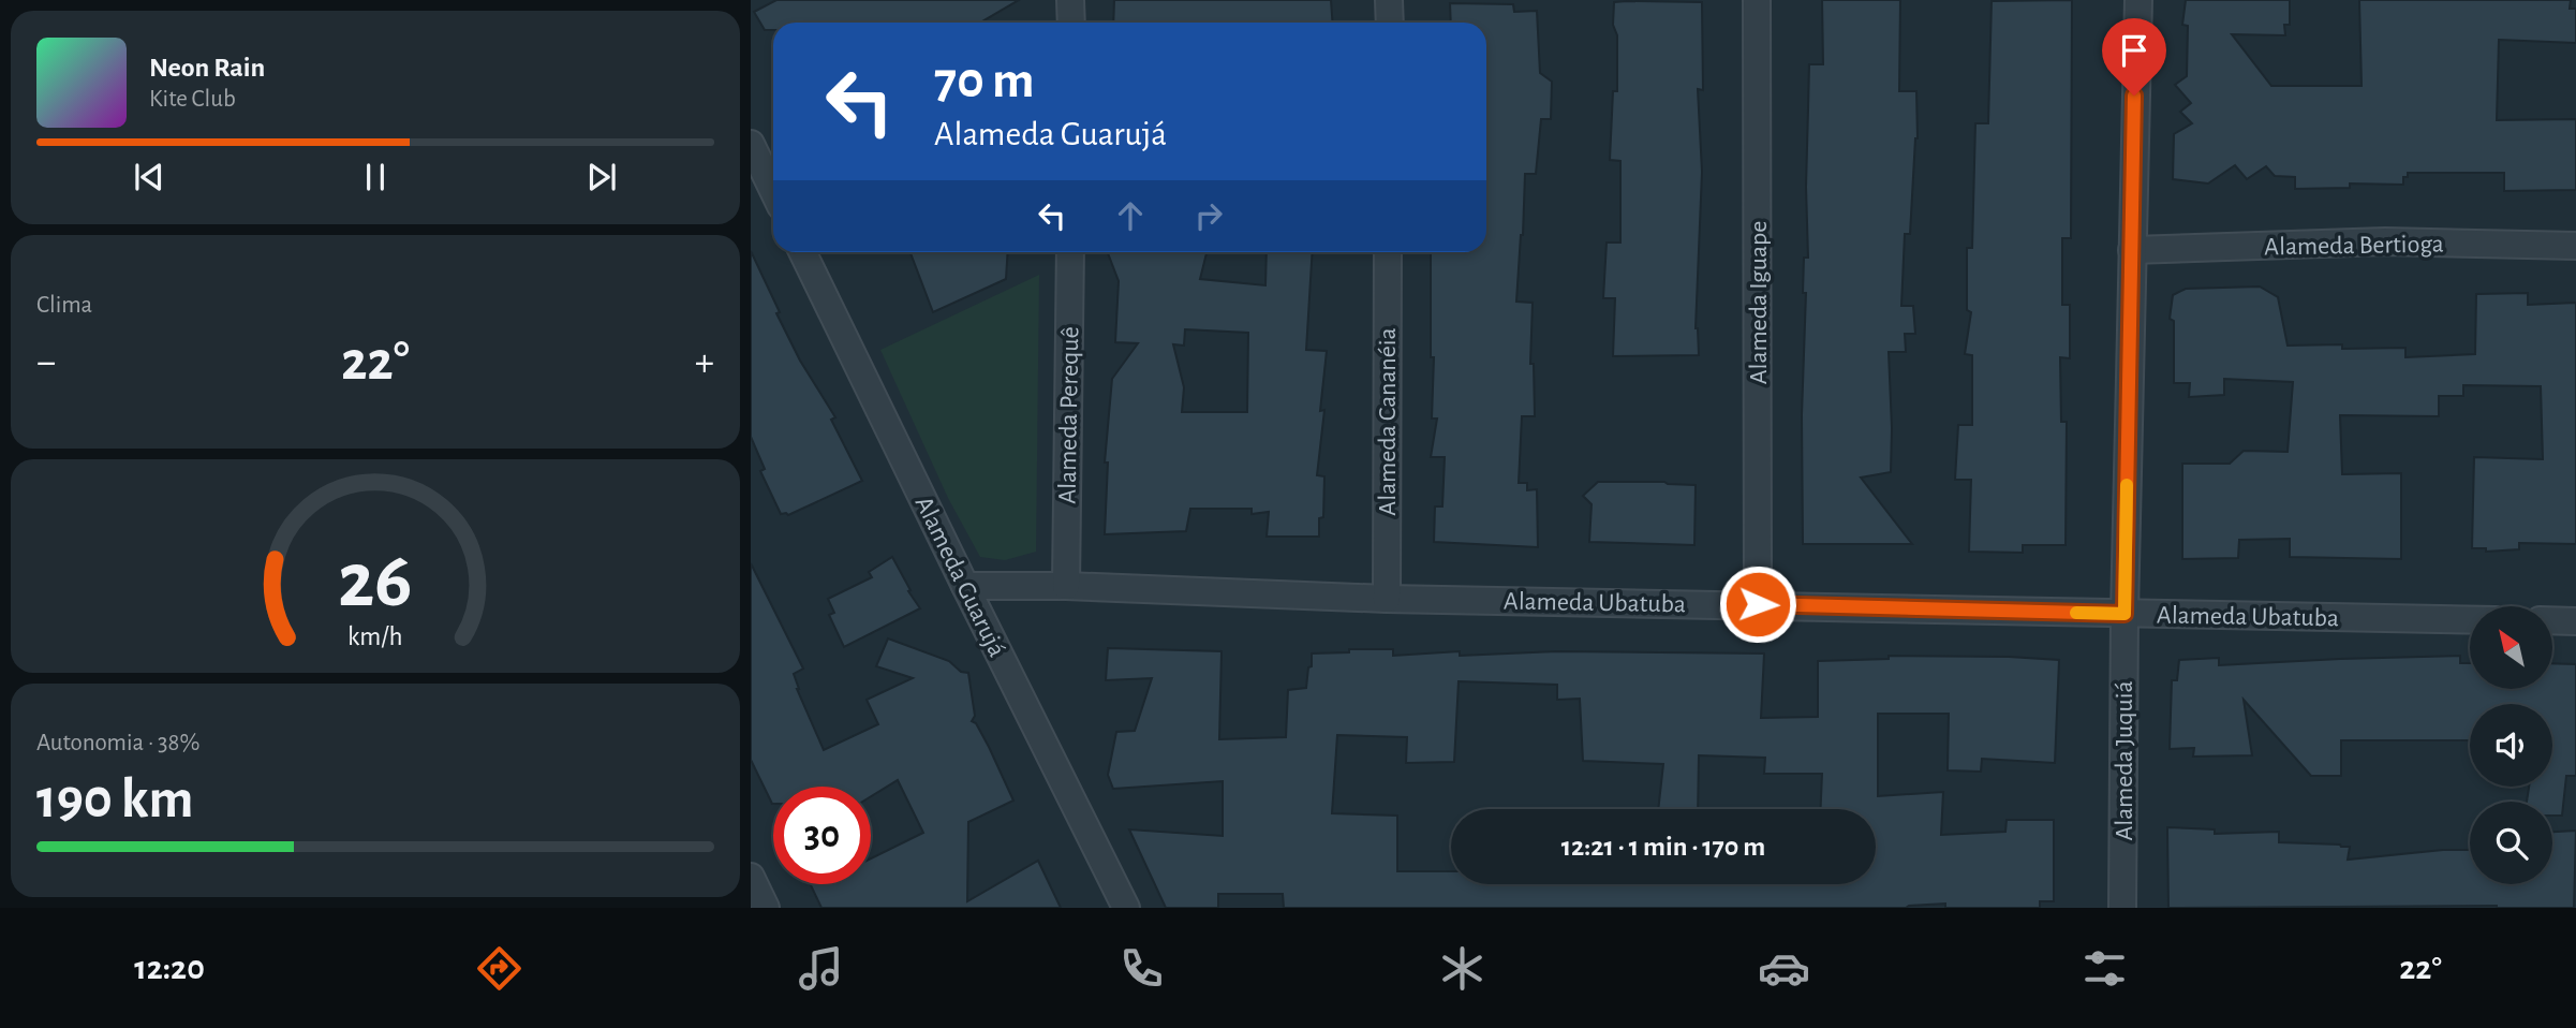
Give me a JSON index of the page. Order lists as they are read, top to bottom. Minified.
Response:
{"streets":{"street":["Alameda Bertioga","Alameda Iguape","Alameda Perequê","Alameda Cananéia","Alameda Guarujá","Alameda Ubatuba","Alameda Juquiá"]},"crossings":[["Alameda Iguape","Alameda Ubatuba"],["Alameda Perequê","Alameda Ubatuba"],["Alameda Cananéia","Alameda Ubatuba"],["Alameda Guarujá","Alameda Ubatuba"],["Alameda Ubatuba","Alameda Juquiá"]],"north":"top left","page":{"turn":["70 m","Alameda Guarujá"],"song":["Neon Rain","Kite Club"],"tile":["Clima",["Autonomia · 38%","190 km"]],"heat":["−","22°","+"],"limit":"30","trip":"12:21 · 1 min · 170 m","tabs":["12:20","22°"],"gauge":["26","km/h"]}}
